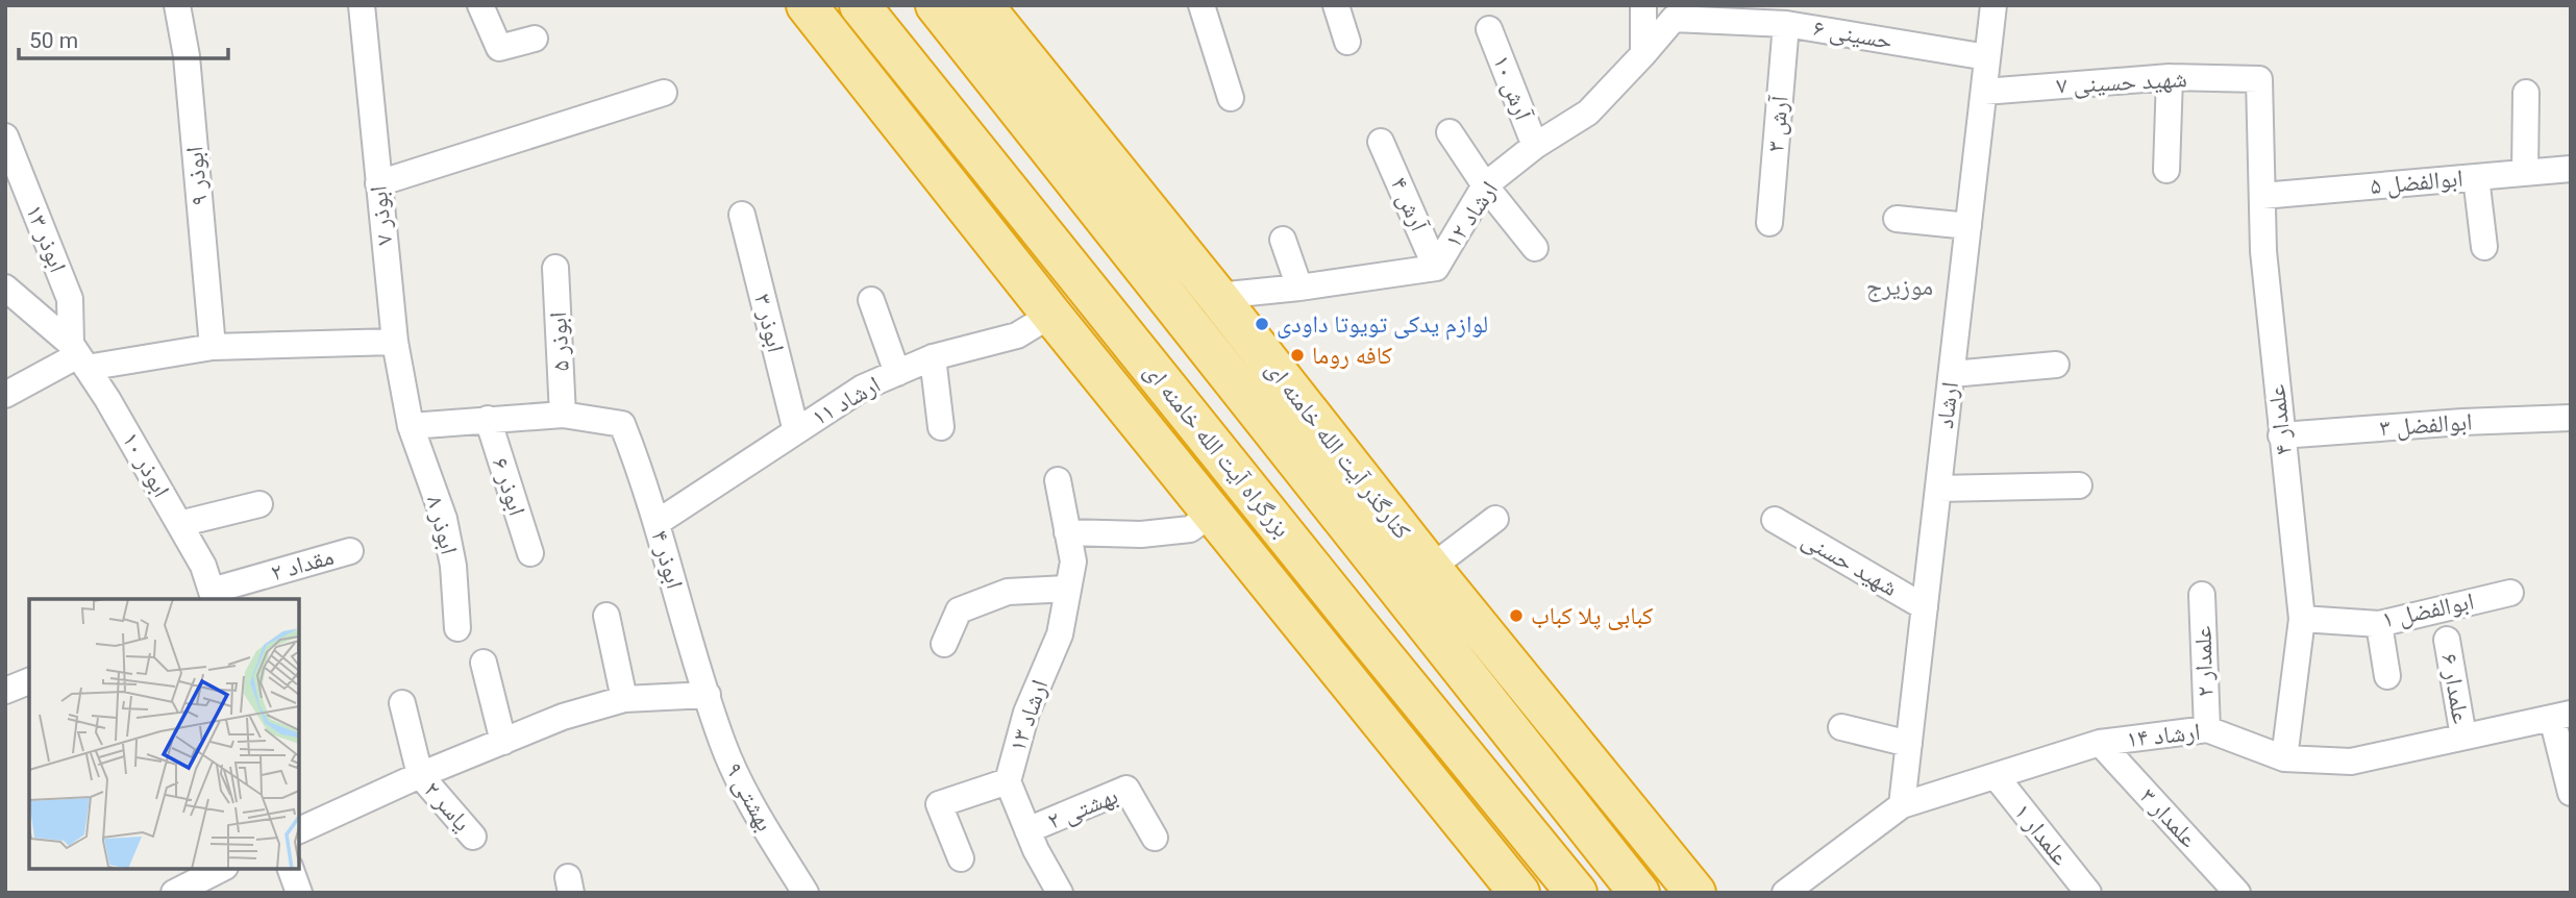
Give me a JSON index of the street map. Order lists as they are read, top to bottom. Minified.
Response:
{"streets":{"highway":["بزرگراه آیت الله خامنه ای","کنارگذر آیت الله خامنه ای"],"street":["حسینی ۶","شهید حسینی ۷","آرش ۱۰","آرش ۳","ابوذر ۹","ابوالفضل ۵","آرش ۴","ارشاد ۱۲","ابوذر ۷","ابوذر ۱۳","ابوذر ۳","ابوذر ۵","ارشاد ۱۱","ارشاد","علمدار ۴","ابوالفضل ۳","ابوذر ۱۰","ابوذر ۶","ابوذر ۸","ابوذر ۴","شهید حسنی","مقداد ۲","ابوالفضل ۱","علمدار ۲","علمدار ۶","ارشاد ۱۳","ارشاد ۱۴","بهشتی ۹","یاسر ۲","بهشتی ۲","علمدار ۳","علمدار ۱"]},"crossings":[["حسینی ۶","آرش ۳"],["حسینی ۶","ارشاد ۱۲"],["حسینی ۶","ارشاد"],["شهید حسینی ۷","ارشاد"],["شهید حسینی ۷","علمدار ۴"],["آرش ۱۰","ارشاد ۱۲"],["ابوالفضل ۵","علمدار ۴"],["آرش ۴","ارشاد ۱۲"],["ارشاد ۱۲","کنارگذر آیت الله خامنه ای"],["ابوذر ۷","ابوذر ۸"],["ابوذر ۱۳","ابوذر ۱۰"],["ابوذر ۳","ارشاد ۱۱"],["ابوذر ۵","ابوذر ۴"],["ارشاد ۱۱","ابوذر ۴"],["ارشاد","شهید حسنی"],["ارشاد","ارشاد ۱۴"],["علمدار ۴","ابوالفضل ۳"],["علمدار ۴","ابوالفضل ۱"],["علمدار ۴","ارشاد ۱۴"],["ابوذر ۱۰","مقداد ۲"],["ابوذر ۴","بهشتی ۹"],["علمدار ۲","ارشاد ۱۴"],["علمدار ۶","ارشاد ۱۴"],["ارشاد ۱۳","بهشتی ۲"],["ارشاد ۱۴","علمدار ۳"],["ارشاد ۱۴","علمدار ۱"]],"districts":["موزیرج"],"places":["لوازم یدکی تویوتا داودی","کافه روما","کبابی پلا کباب"],"scale_bar":"50 m"}
